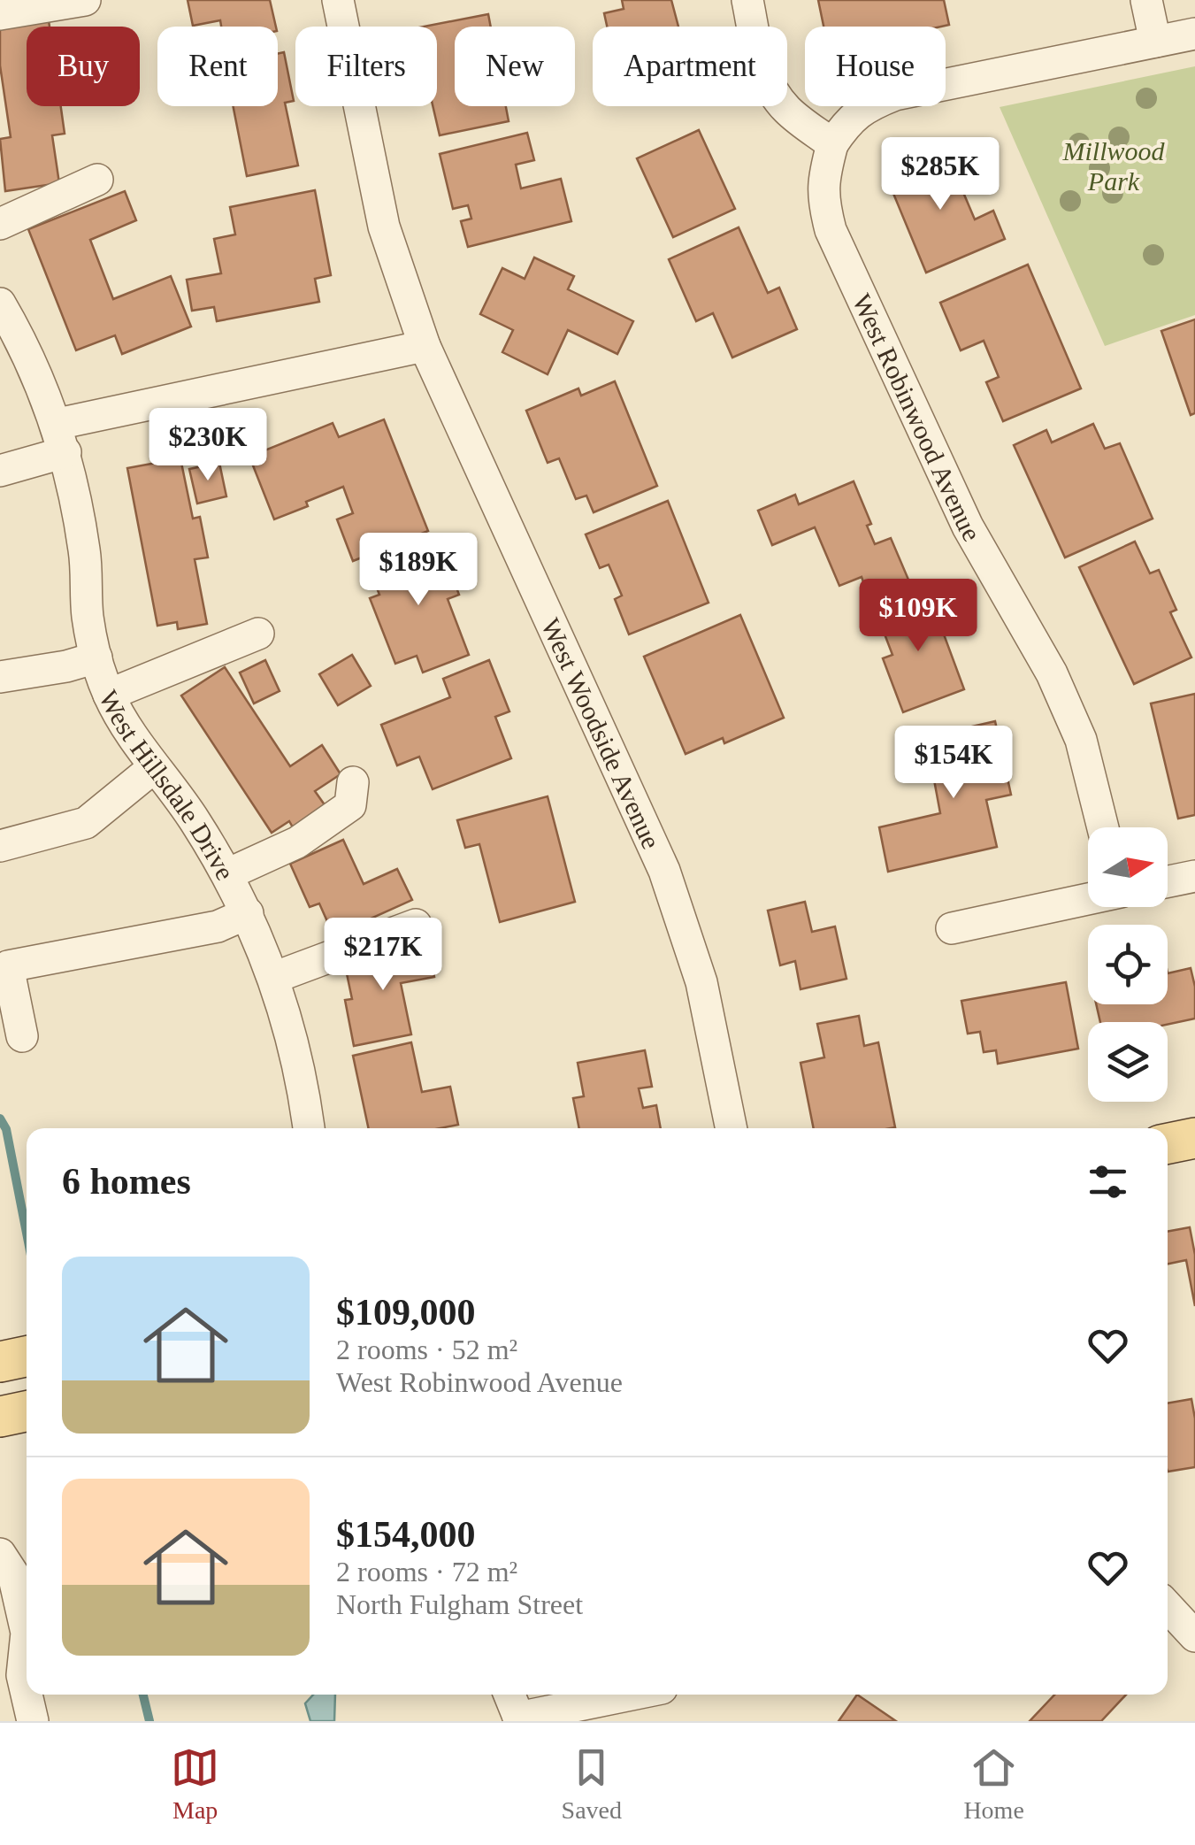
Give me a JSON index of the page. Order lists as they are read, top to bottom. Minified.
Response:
{"streets":{"street":["West Robinwood Avenue","West Woodside Avenue","West Hillsdale Drive"]},"parks":["Millwood Park"],"north":"right","page":{"chip":["Buy","Rent","Filters","New","Apartment","House"],"price":["$285K","$230K","$189K","$109K","$154K","$217K"],"heading":"6 homes","list":[{"name":"$109,000","note":"2 rooms · 52 m² · West Robinwood Avenue"},{"name":"$154,000","note":"2 rooms · 72 m² · North Fulgham Street"}],"tabs":["Map","Saved","Home"]}}
